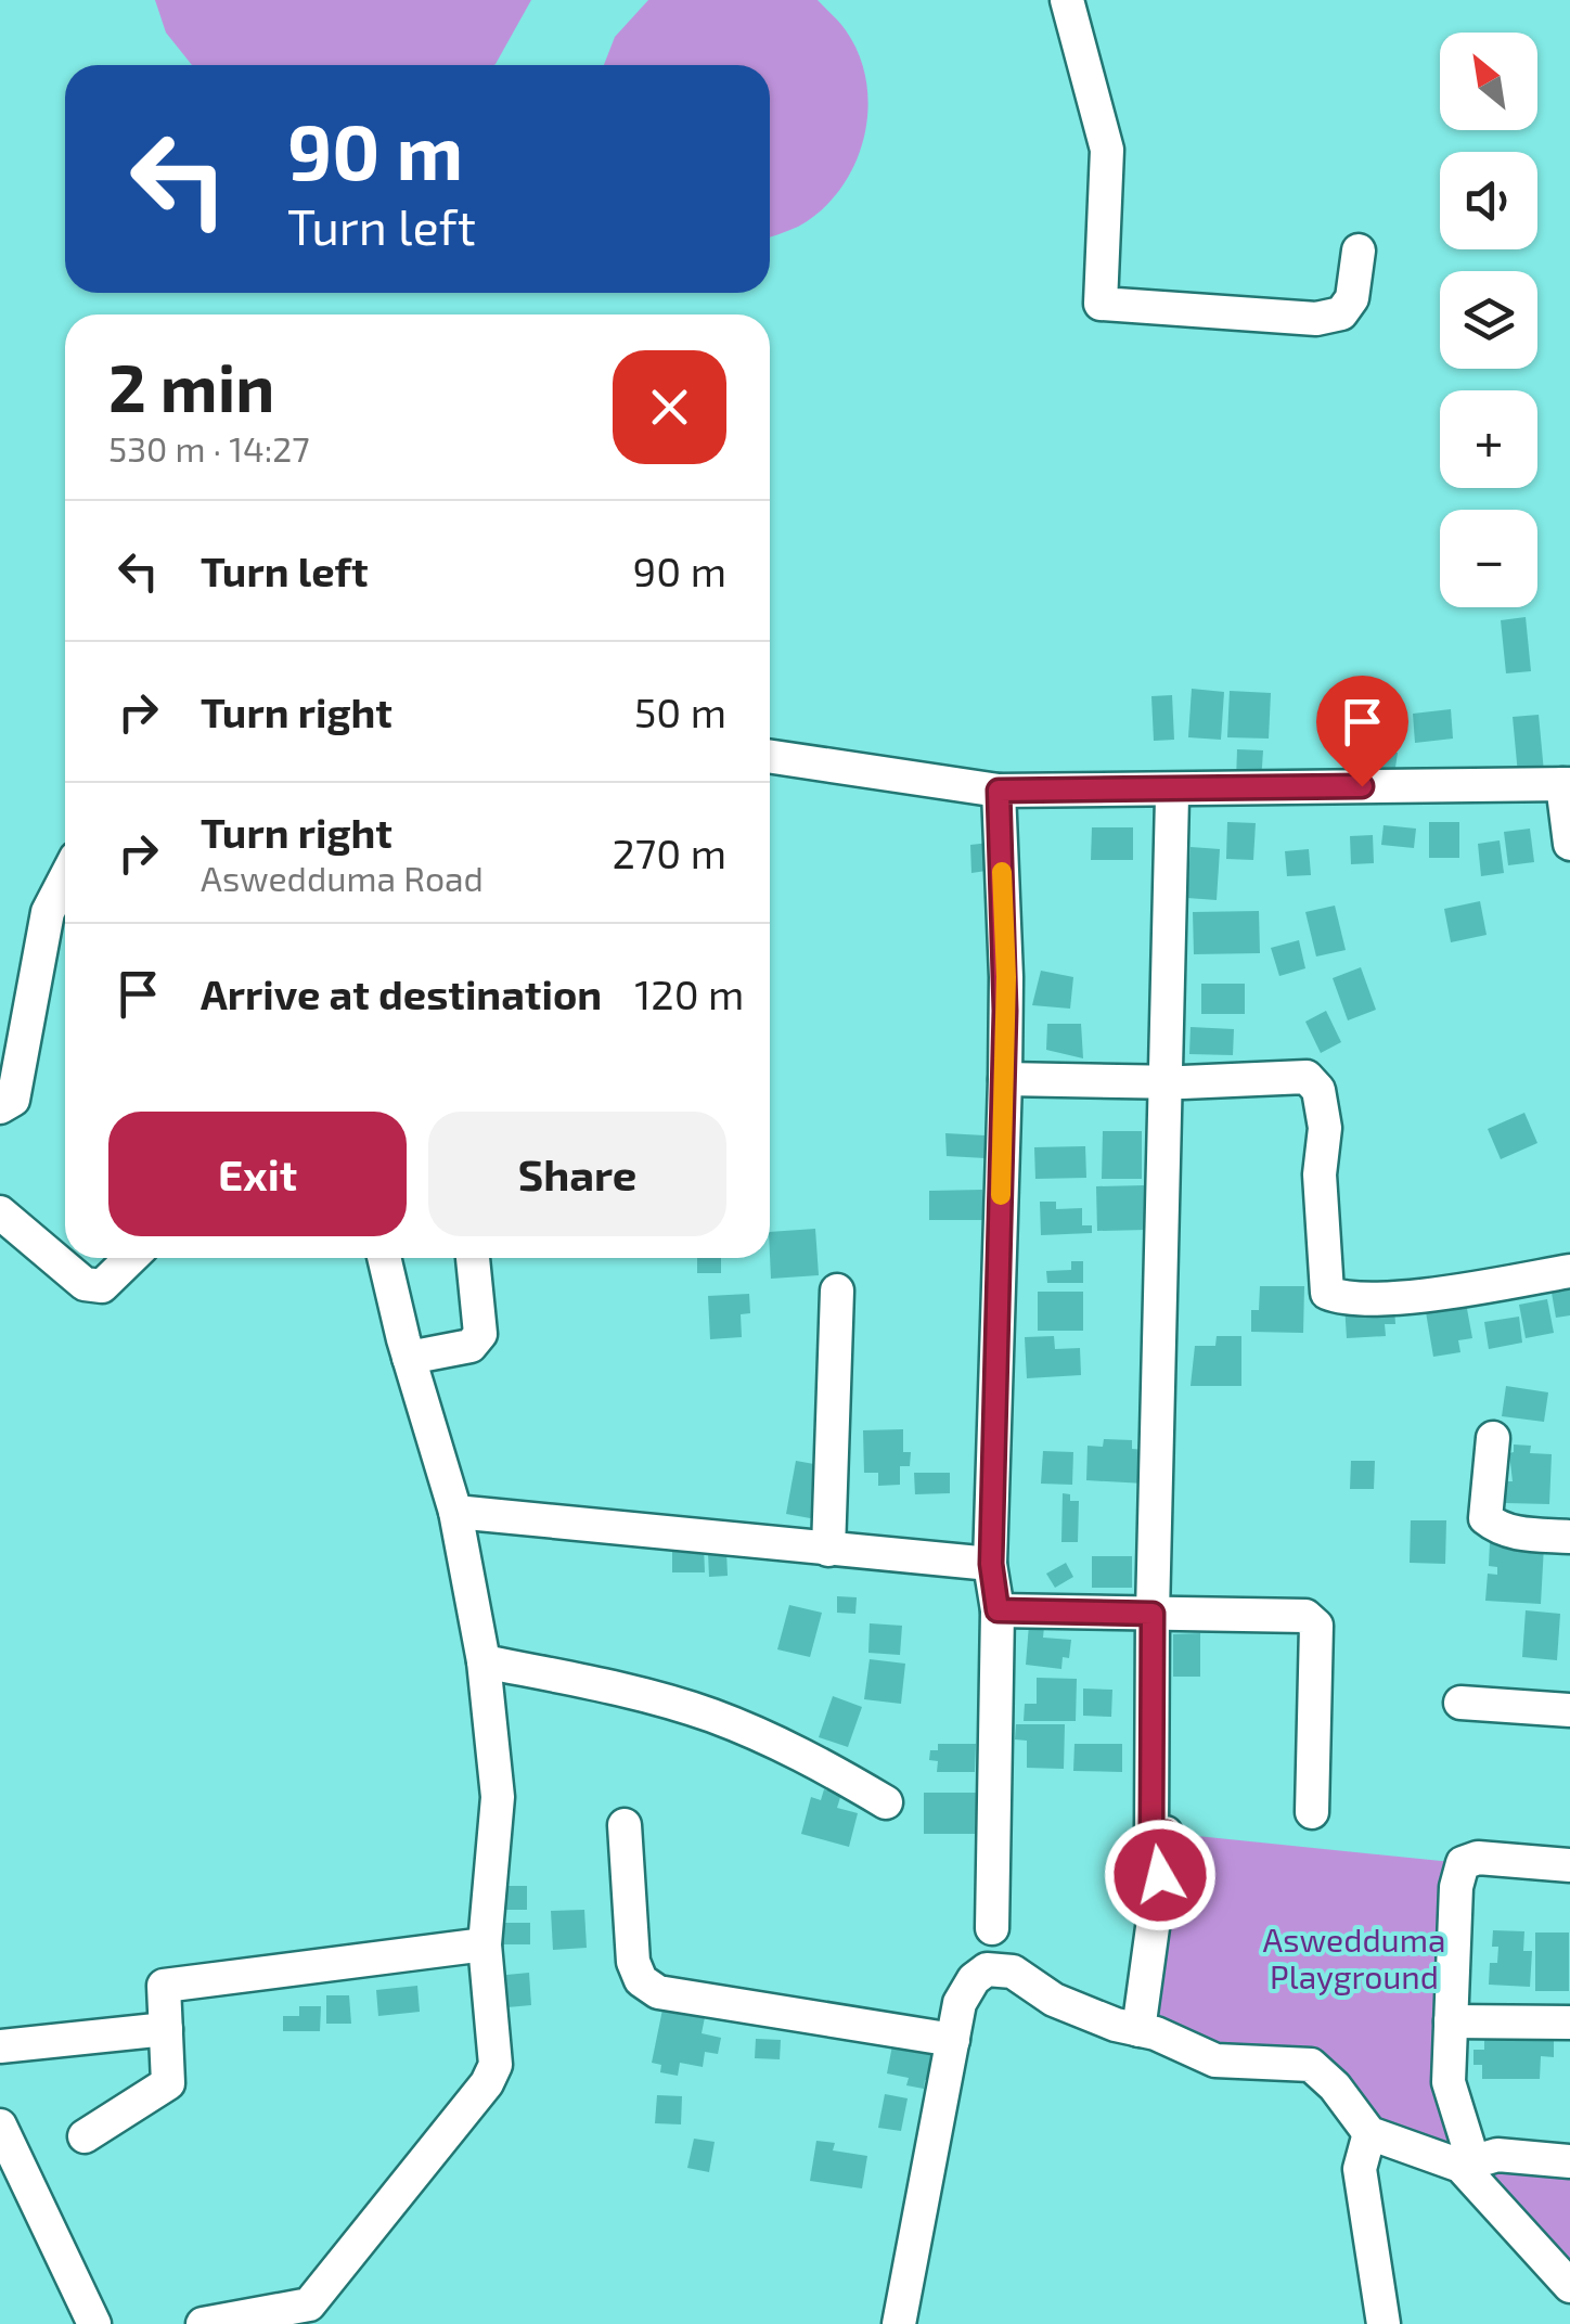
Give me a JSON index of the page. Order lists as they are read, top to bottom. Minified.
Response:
{"parks":["Aswedduma Playground"],"north":"top left","page":{"map_buttons":["+","−"],"turn":["90 m","Turn left"],"heading":["2 min","530 m · 14:27"],"list":[{"name":"Turn left","value":"90 m"},{"name":"Turn right","value":"50 m"},{"name":"Turn right","note":"Aswedduma Road","value":"270 m"},{"name":"Arrive at destination","value":"120 m"}],"buttons":["Exit","Share"]}}
